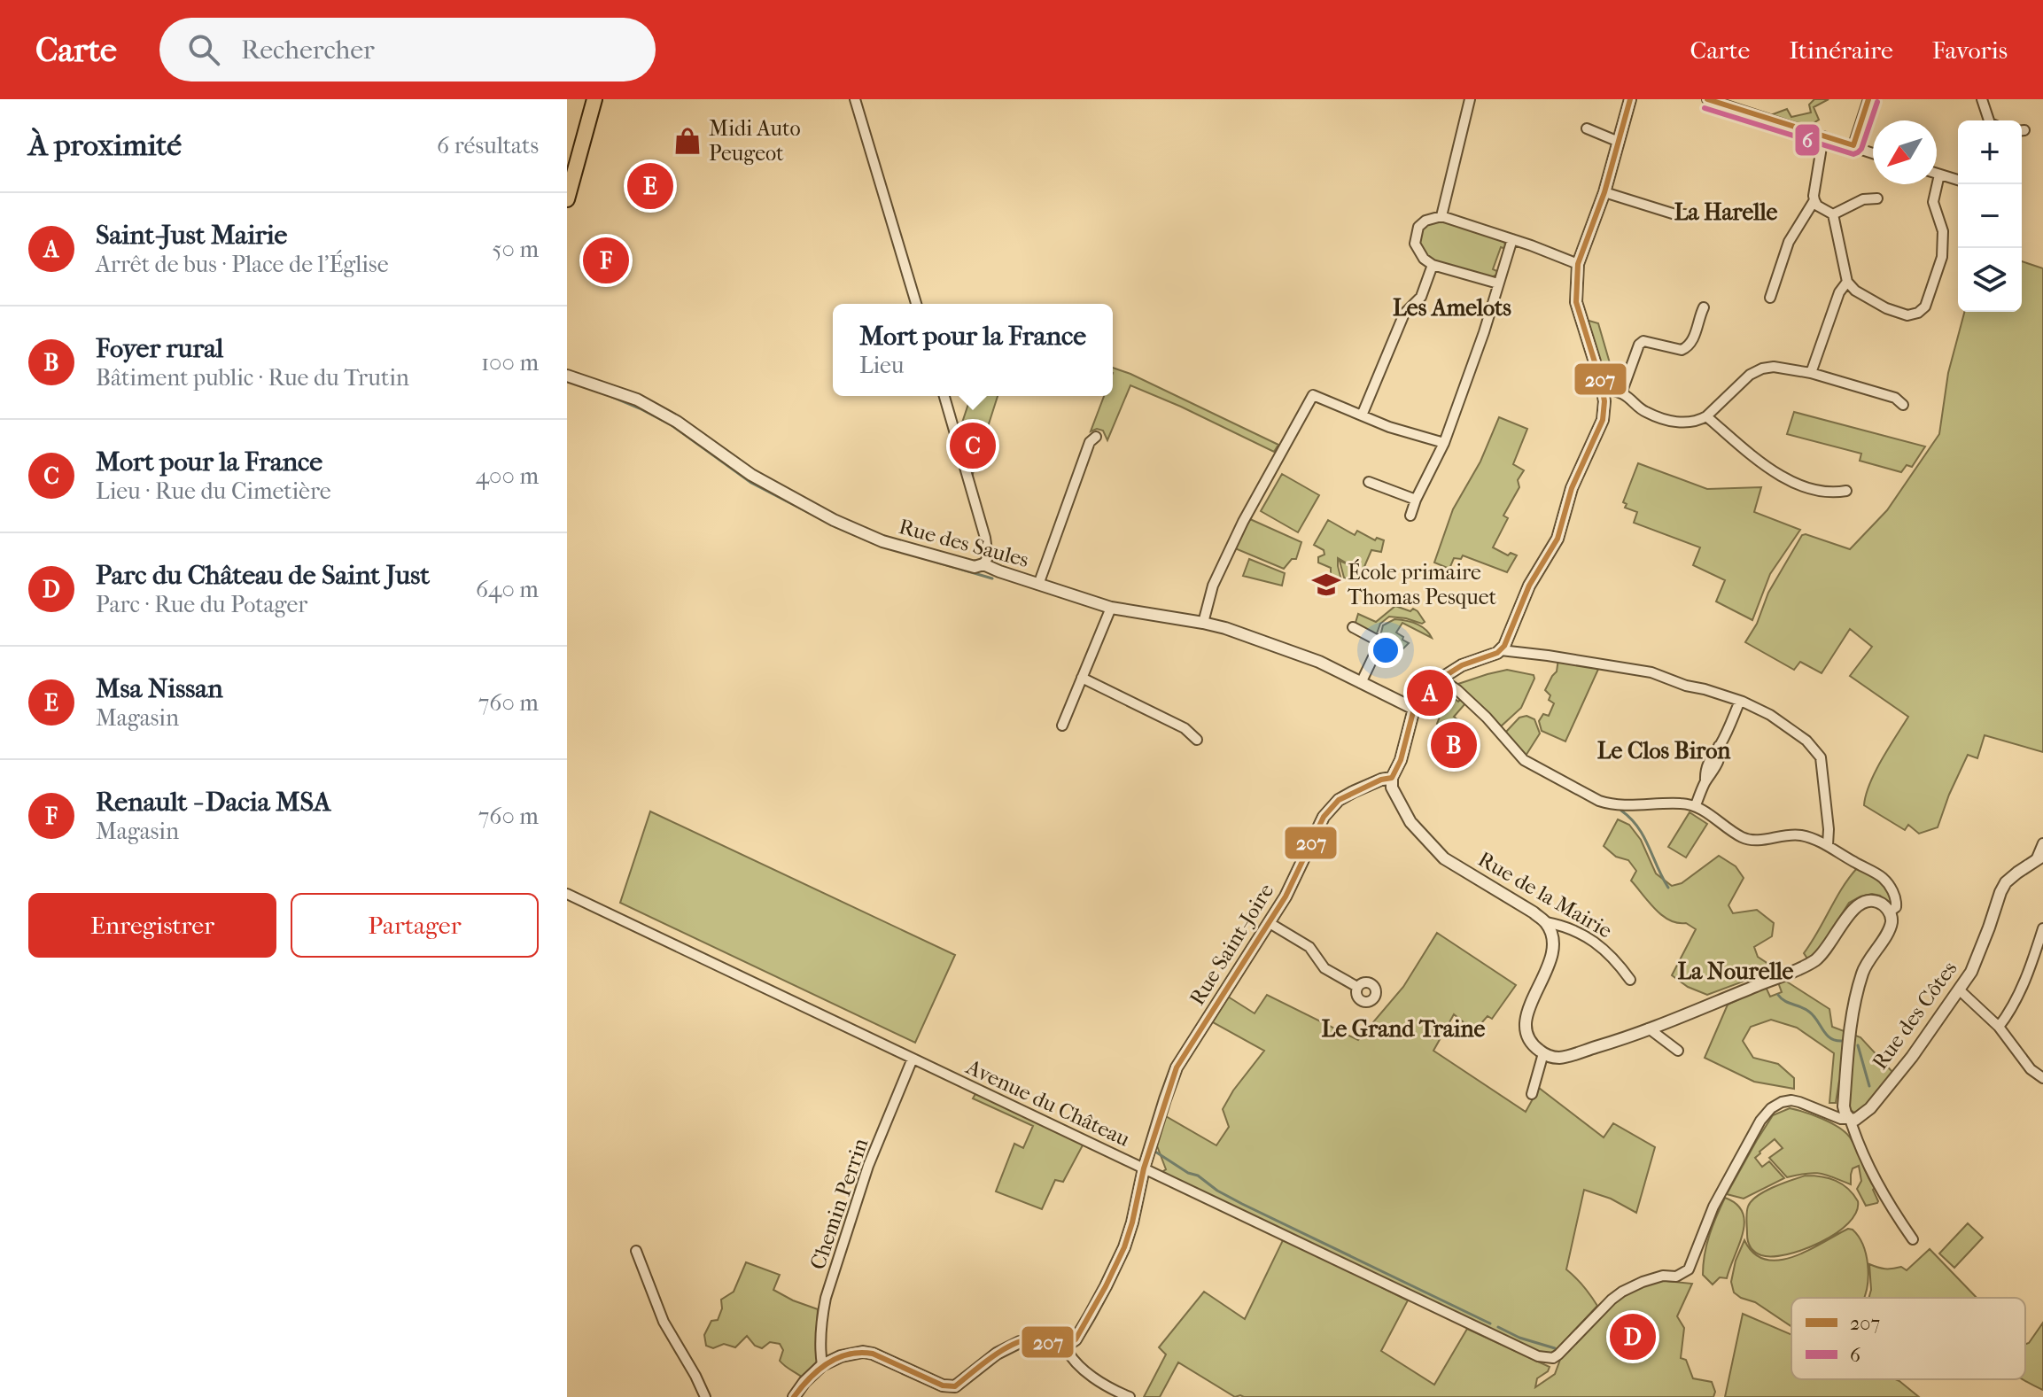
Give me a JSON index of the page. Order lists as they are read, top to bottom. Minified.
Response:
{"streets":{"street":["Rue des Saules","Rue de la Mairie","Rue Saint-Joire","Rue des Côtes","Avenue du Château","Chemin Perrin"]},"crossings":[["Rue de la Mairie","Rue Saint-Joire"],["Rue Saint-Joire","Avenue du Château"],["Rue des Côtes","Avenue du Château"],["Avenue du Château","Chemin Perrin"]],"districts":["La Harelle","Les Amelots","Le Clos Biron","La Nourelle","Le Grand Traine"],"places":{"shop":["Midi Auto Peugeot"],"school or university":["École primaire Thomas Pesquet"]},"lines":["transit line 207","transit line 6"],"legend":["207","6"],"north":"bottom left","page":{"header":"Carte","search":"Rechercher","nav":["Carte","Itinéraire","Favoris"],"heading":["À proximité","6 résultats"],"map_buttons":["+","−"],"pins":["E","F","C","A","B","D"],"list":[{"mark":"A","name":"Saint-Just Mairie","note":"Arrêt de bus · Place de l'Église","value":"50 m"},{"mark":"B","name":"Foyer rural","note":"Bâtiment public · Rue du Trutin","value":"100 m"},{"mark":"C","name":"Mort pour la France","note":"Lieu · Rue du Cimetière","value":"400 m"},{"mark":"D","name":"Parc du Château de Saint Just","note":"Parc · Rue du Potager","value":"640 m"},{"mark":"E","name":"Msa Nissan","note":"Magasin","value":"760 m"},{"mark":"F","name":"Renault - Dacia MSA","note":"Magasin","value":"760 m"}],"popup":["Mort pour la France","Lieu"],"buttons":["Enregistrer","Partager"]}}
